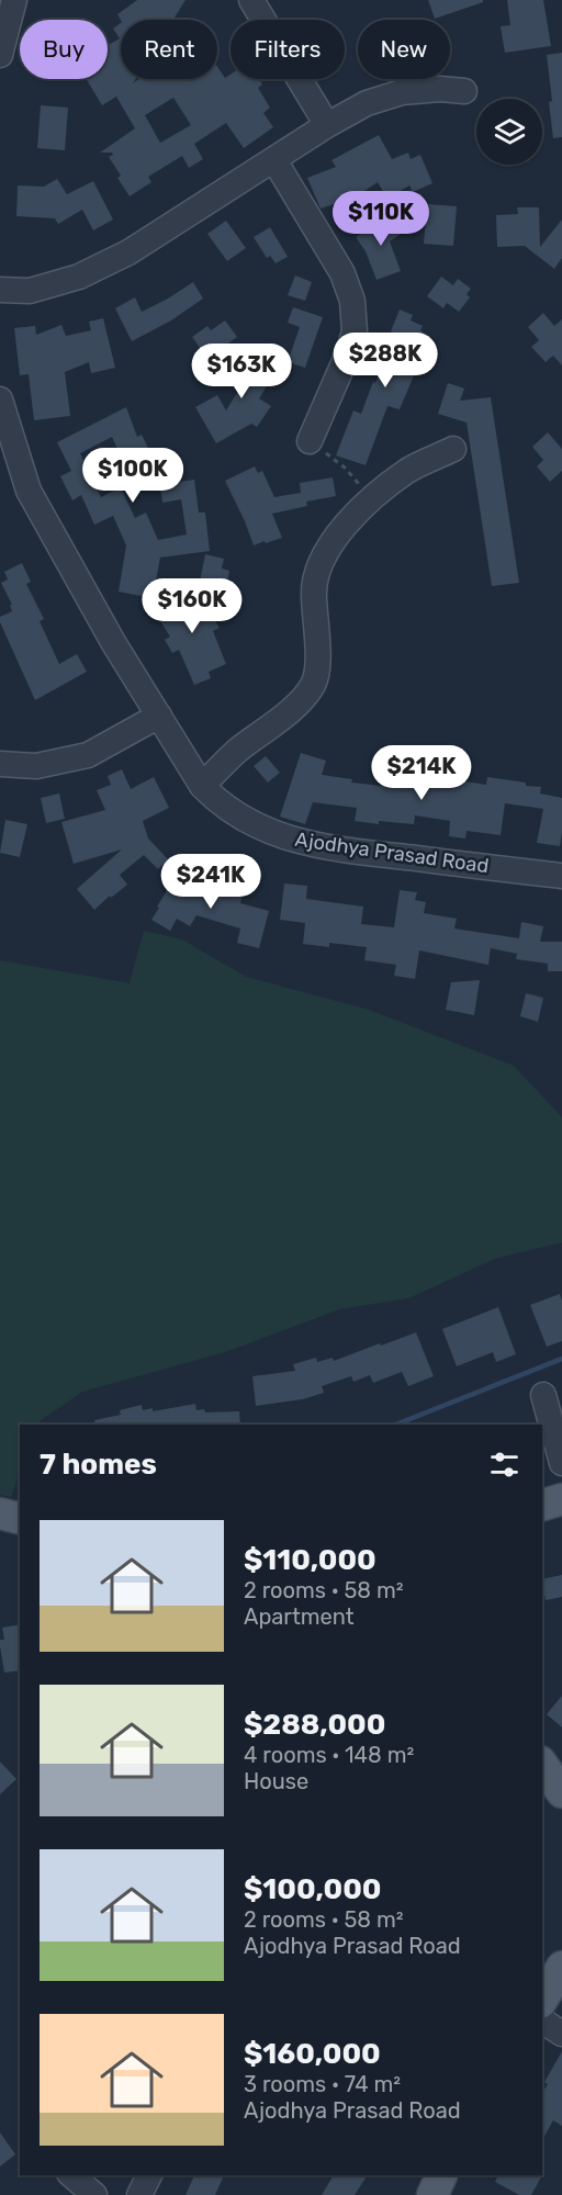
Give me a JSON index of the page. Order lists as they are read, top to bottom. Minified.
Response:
{"streets":{"street":["Ajodhya Prasad Road"]},"page":{"chip":["Buy","Rent","Filters","New"],"price":["$110K","$288K","$163K","$100K","$160K","$214K","$241K"],"heading":"7 homes","list":[{"name":"$110,000","note":"2 rooms · 58 m² · Apartment"},{"name":"$288,000","note":"4 rooms · 148 m² · House"},{"name":"$100,000","note":"2 rooms · 58 m² · Ajodhya Prasad Road"},{"name":"$160,000","note":"3 rooms · 74 m² · Ajodhya Prasad Road"}]}}
